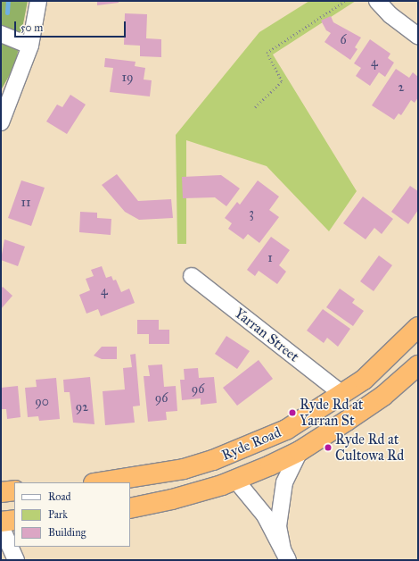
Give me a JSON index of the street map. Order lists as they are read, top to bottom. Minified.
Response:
{"streets":{"highway":["Ryde Road"],"street":["Yarran Street"]},"crossings":[["Yarran Street","Ryde Road"]],"places":["Ryde Rd at Yarran St","Ryde Rd at Cultowa Rd"],"house_numbers":["6","4","19","2","11","3","1","4","96","96","90","92"],"legend":["Road","Park","Building"],"scale_bar":"50 m"}
